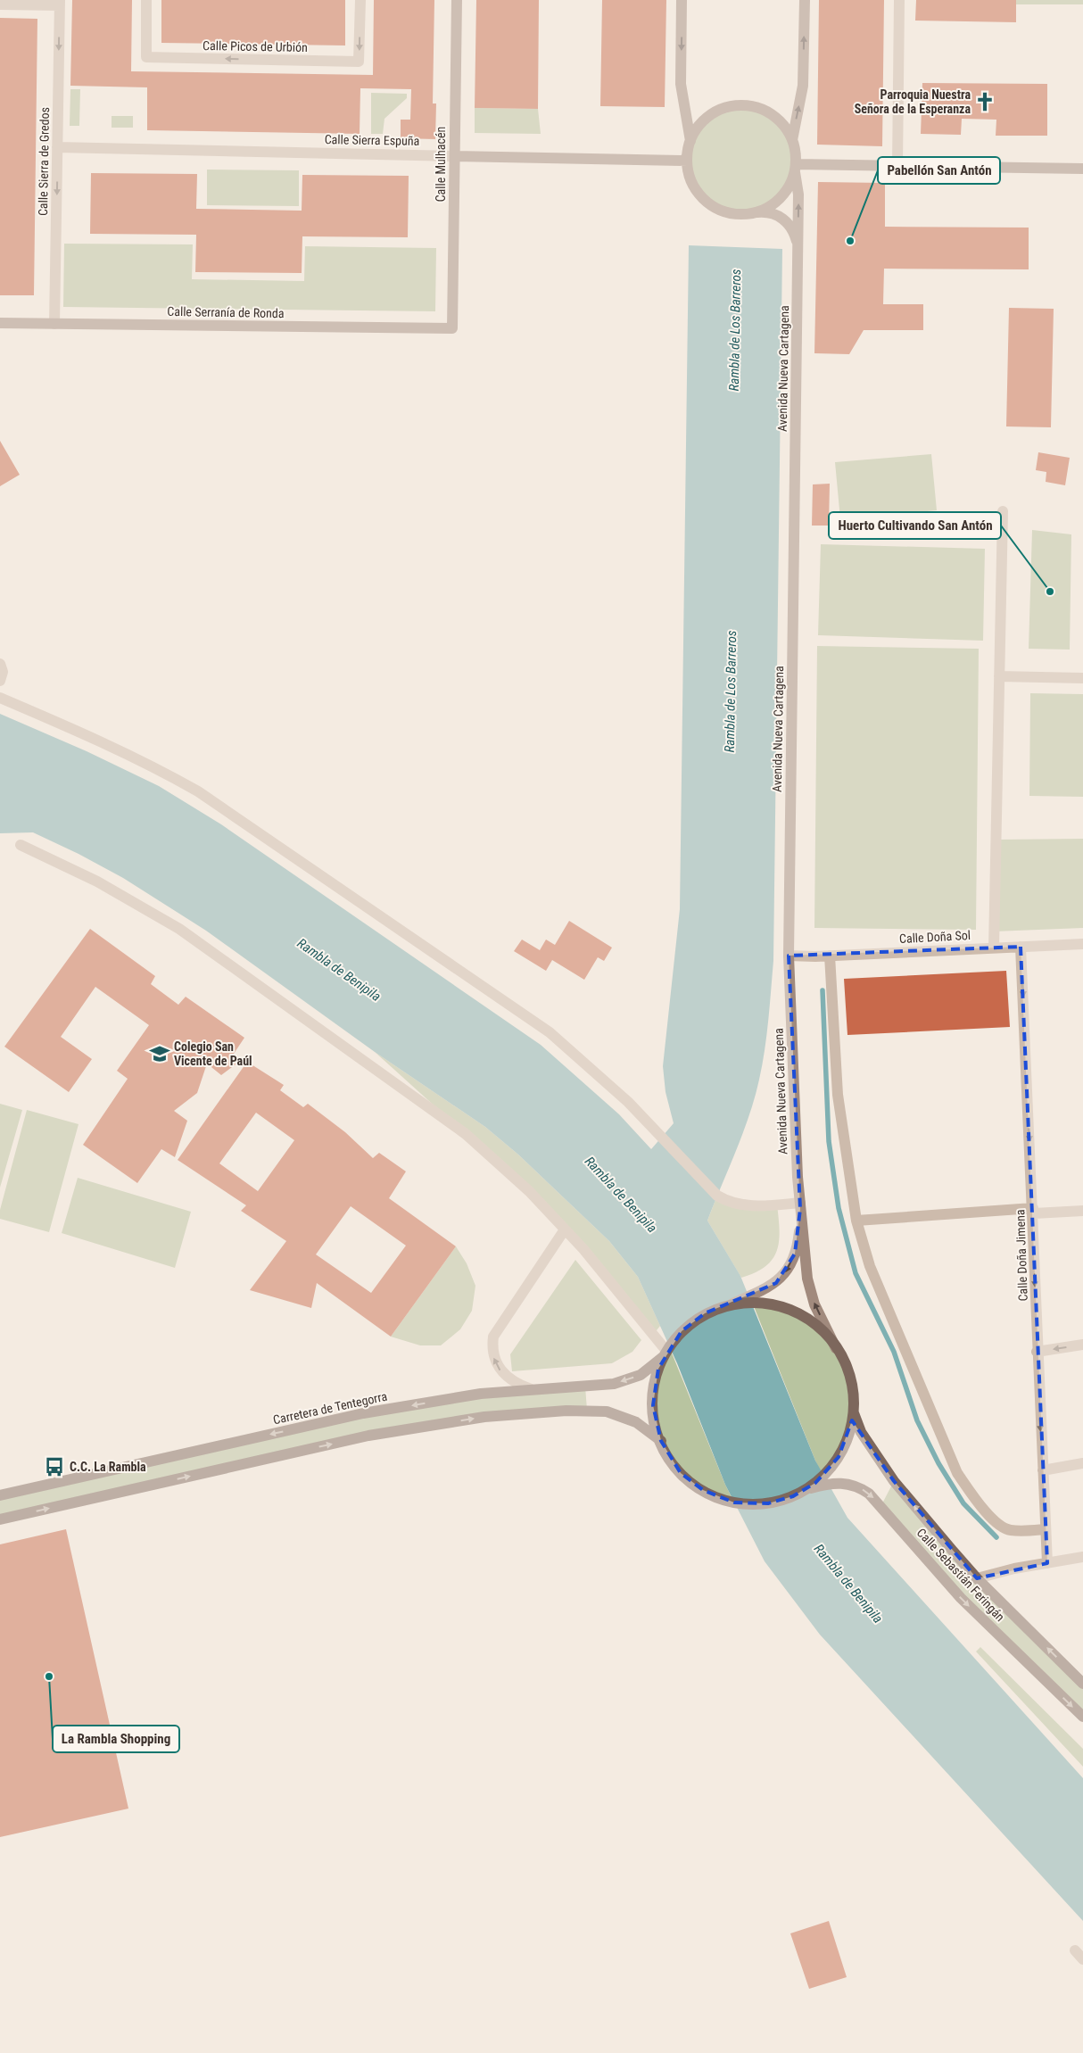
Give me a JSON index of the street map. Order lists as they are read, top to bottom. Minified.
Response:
{"streets":{"main road":["Calle Sierra Espuña","Calle Mulhacén","Calle Serranía de Ronda","Avenida Nueva Cartagena","Carretera de Tentegorra","Calle Sebastián Feringán"],"street":["Calle Picos de Urbión","Calle Sierra de Gredos","Calle Doña Sol","Calle Doña Jimena"]},"crossings":[["Calle Sierra Espuña","Calle Sierra de Gredos"],["Calle Sierra Espuña","Calle Mulhacén"],["Calle Sierra Espuña","Avenida Nueva Cartagena"],["Calle Sierra de Gredos","Calle Serranía de Ronda"],["Calle Mulhacén","Calle Serranía de Ronda"],["Avenida Nueva Cartagena","Calle Doña Sol"],["Calle Doña Sol","Calle Doña Jimena"]],"one_way":["Calle Sierra de Gredos","Calle Doña Jimena"],"water":["Rambla de Los Barreros","Rambla de Benipila"],"places":{"church":["Parroquia Nuestra Señora de la Esperanza"],"other":["Pabellón San Antón","Huerto Cultivando San Antón","La Rambla Shopping"],"school or university":["Colegio San Vicente de Paúl"],"bus stop":["C.C. La Rambla"]}}
